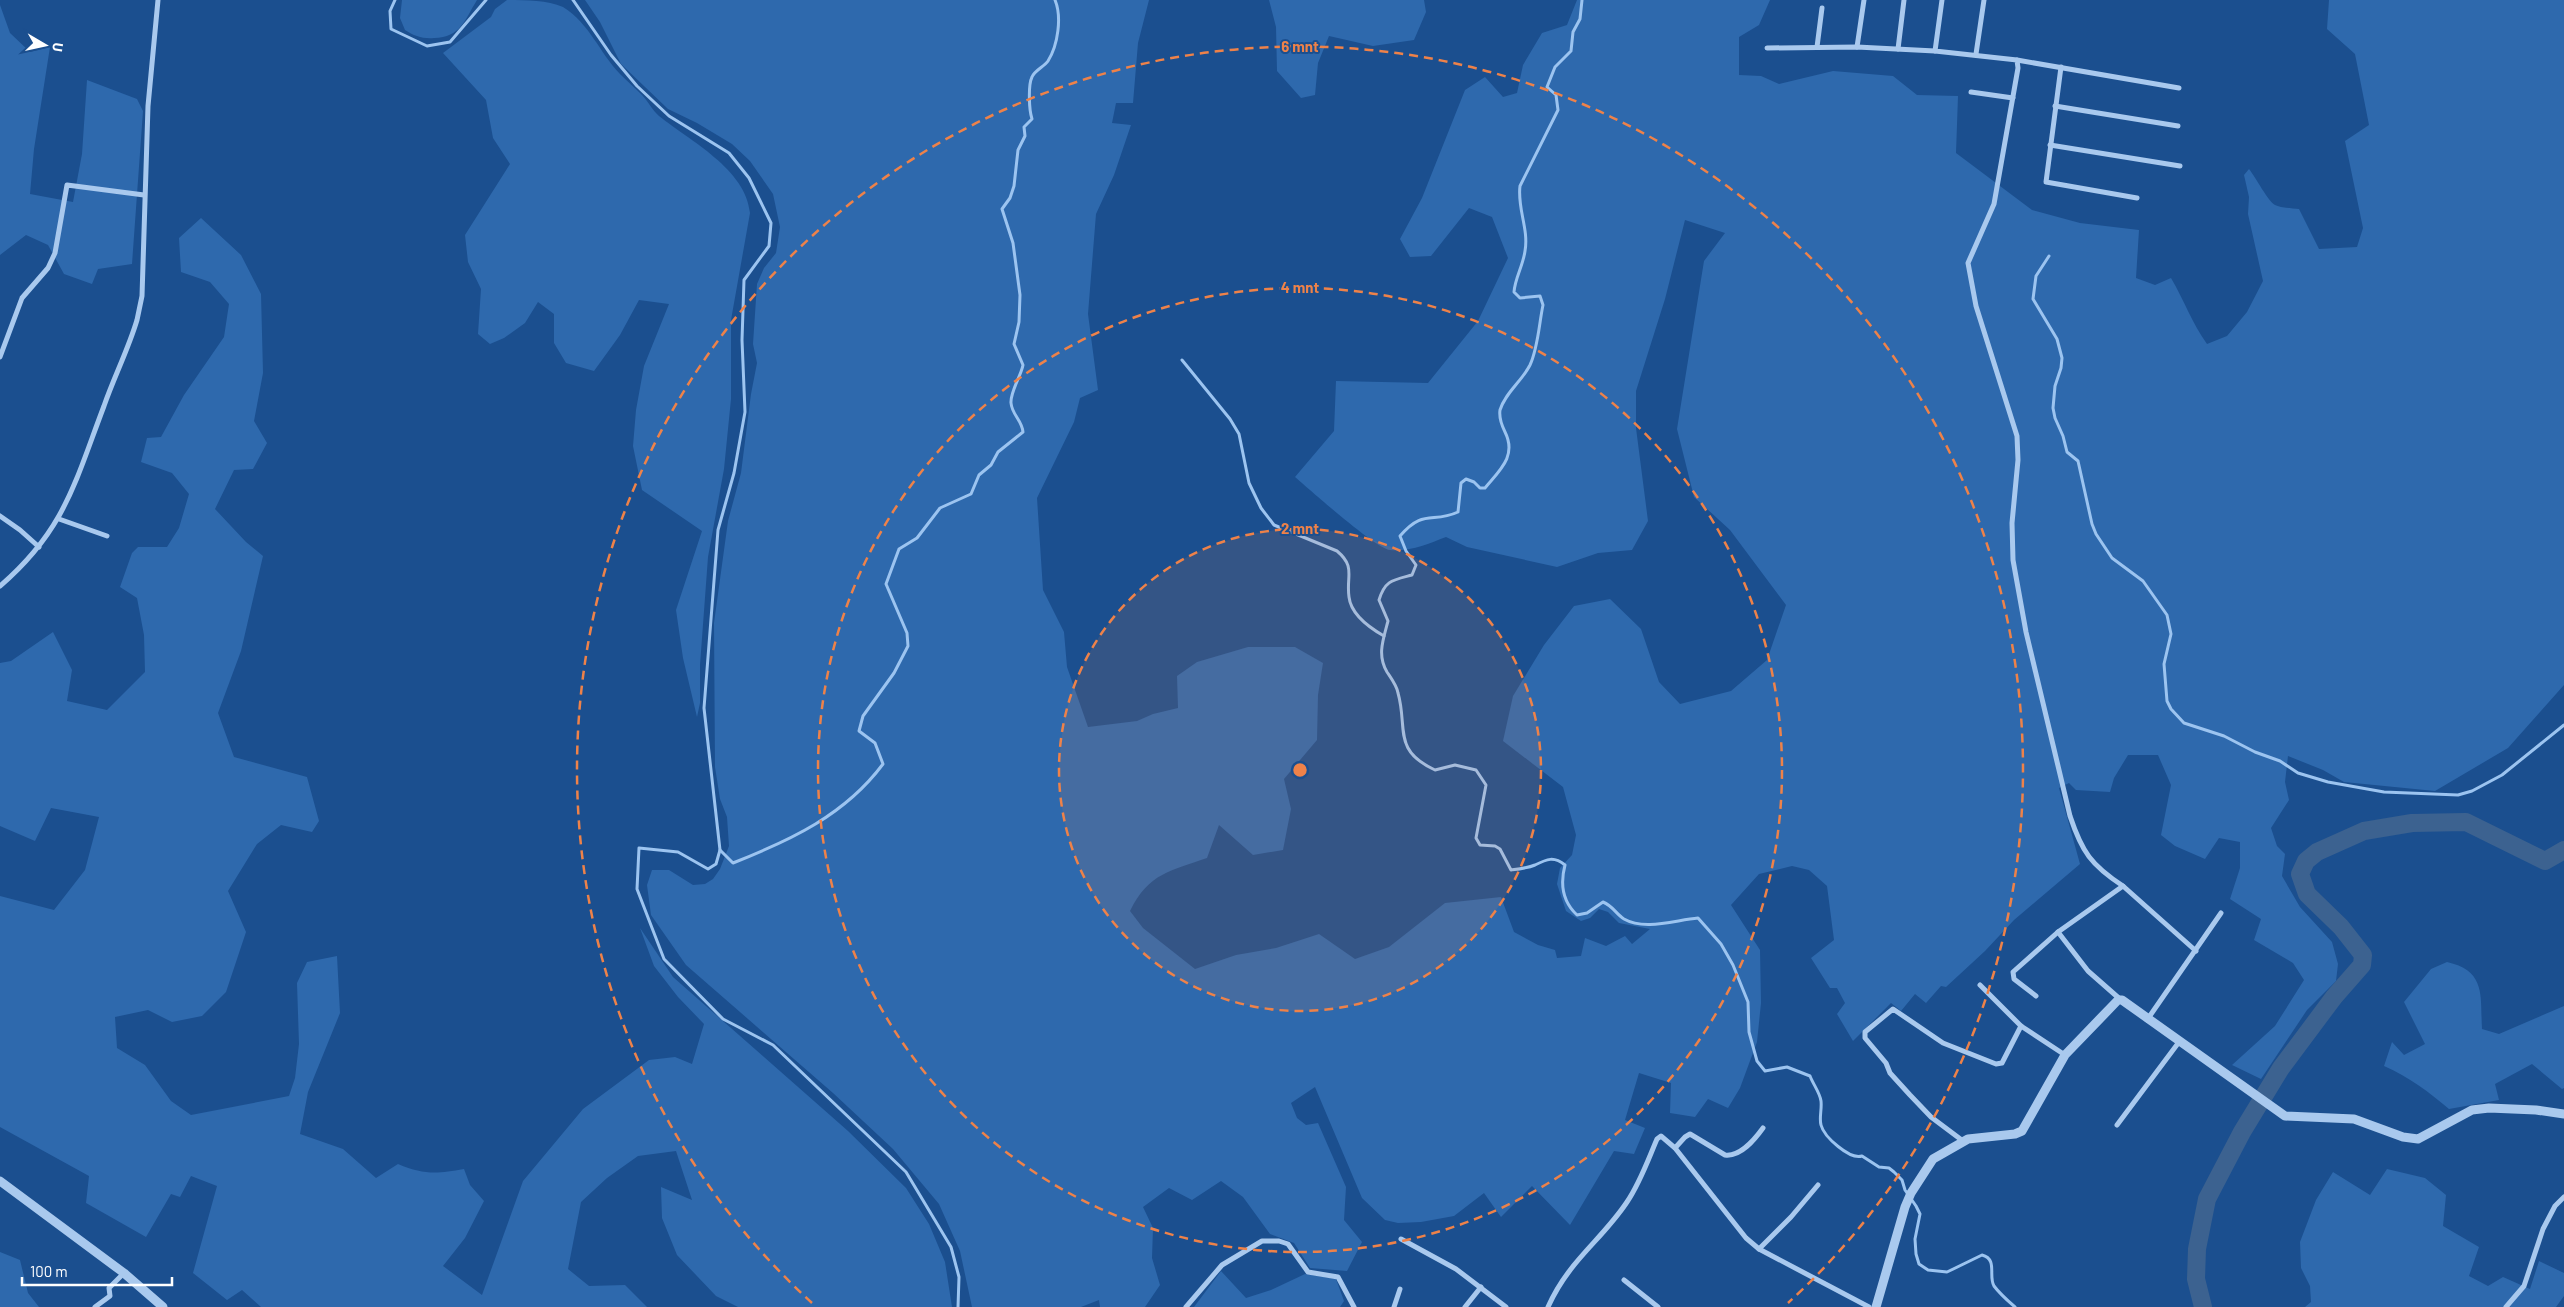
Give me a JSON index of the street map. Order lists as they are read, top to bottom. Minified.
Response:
{"scale_bar":"100 m","north":"right","rings":["6 mnt","4 mnt","2 mnt"]}
